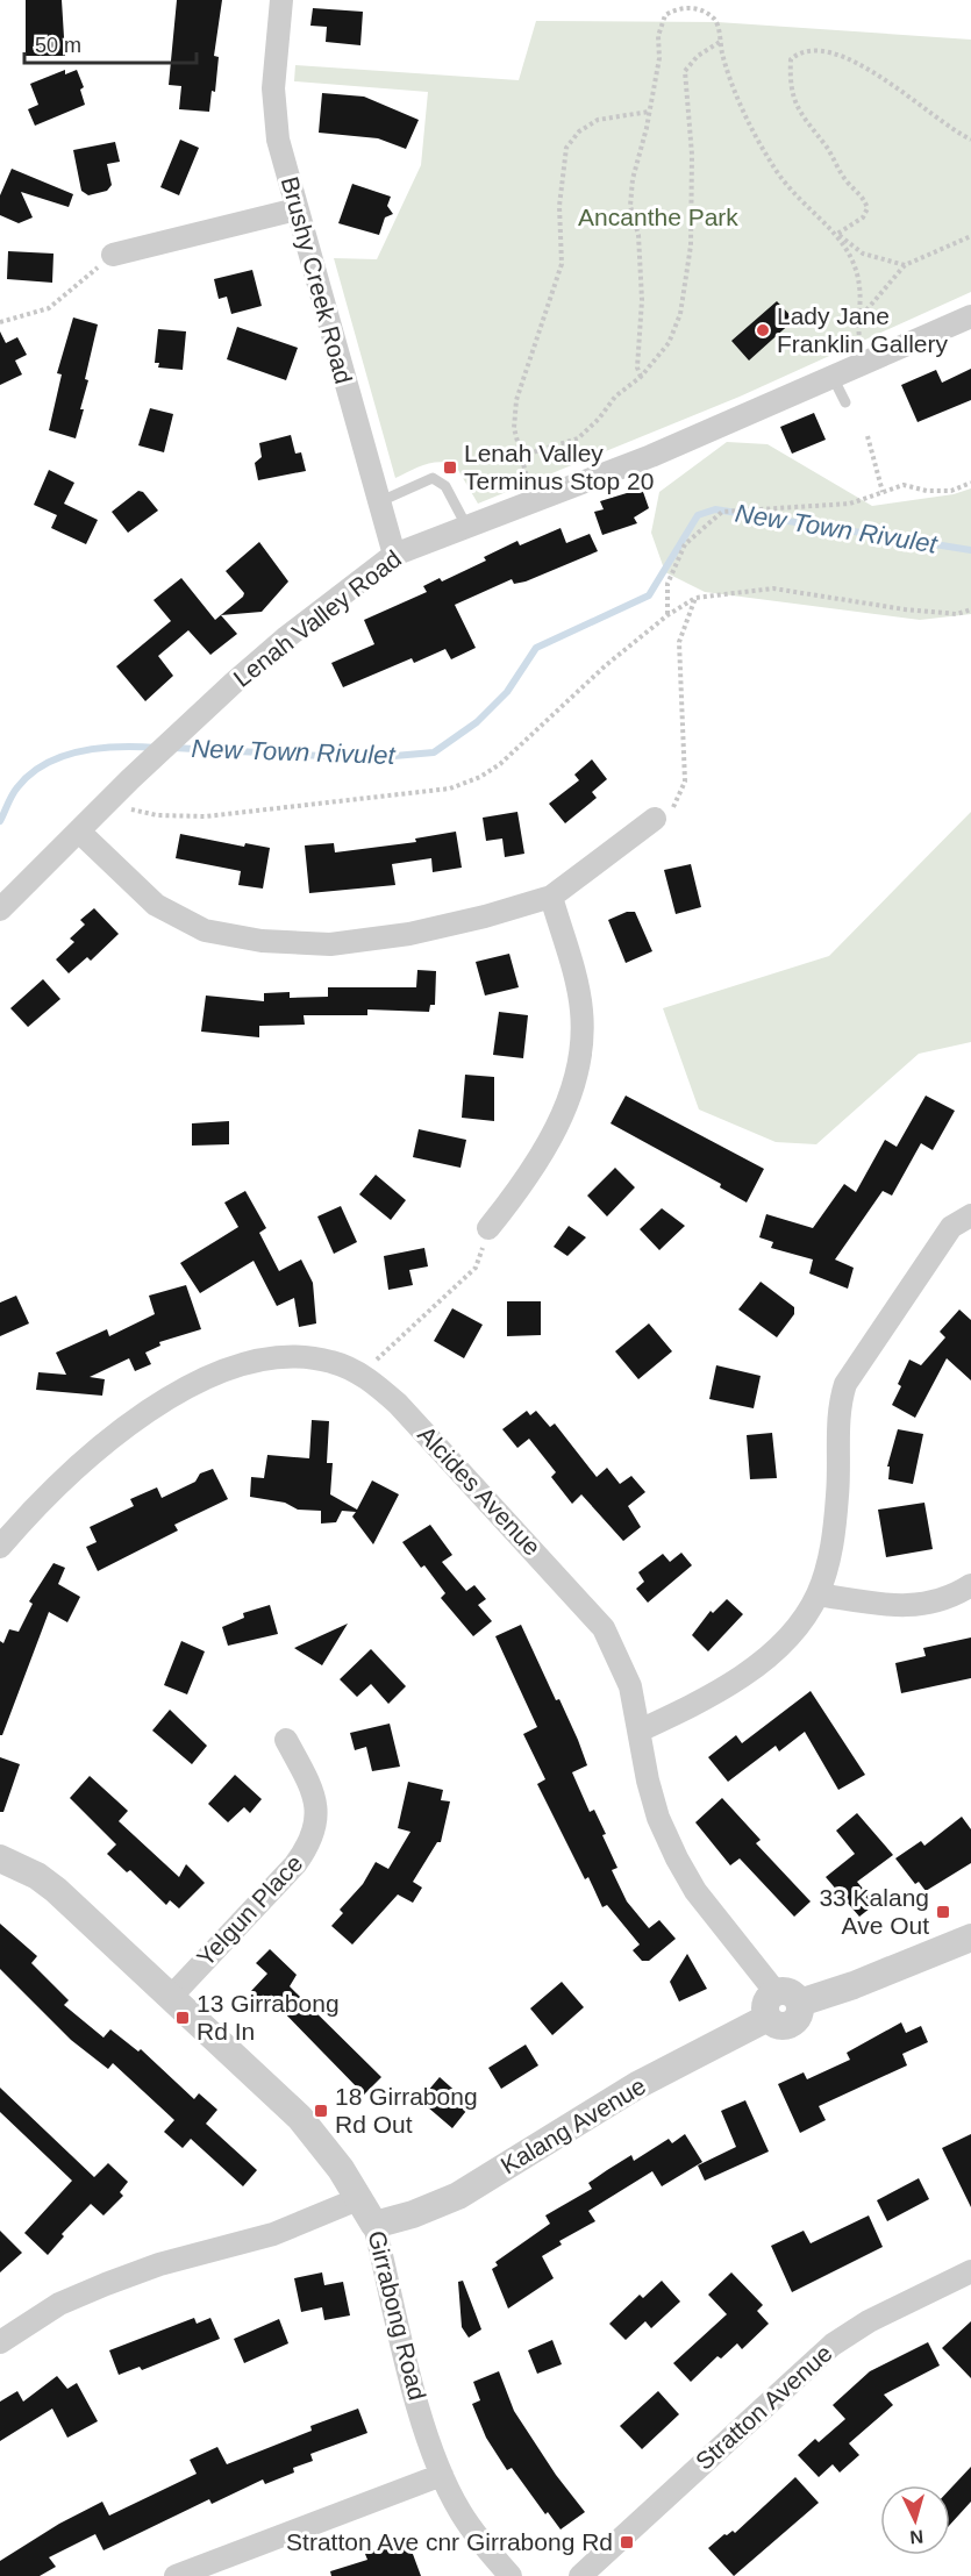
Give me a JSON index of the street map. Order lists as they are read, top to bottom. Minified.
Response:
{"streets":{"street":["Brushy Creek Road","Lenah Valley Road","Alcides Avenue","Yelgun Place","Kalang Avenue","Girrabong Road","Stratton Avenue"]},"crossings":[["Brushy Creek Road","Lenah Valley Road"],["Alcides Avenue","Kalang Avenue"],["Yelgun Place","Girrabong Road"],["Kalang Avenue","Girrabong Road"]],"water":["New Town Rivulet"],"parks":["Ancanthe Park"],"places":{"other":["Lady Jane Franklin Gallery"],"transit":["Lenah Valley Terminus Stop 20","33 Kalang Ave Out","13 Girrabong Rd In","18 Girrabong Rd Out","Stratton Ave cnr Girrabong Rd"]},"scale_bar":"50 m","north":"bottom"}
